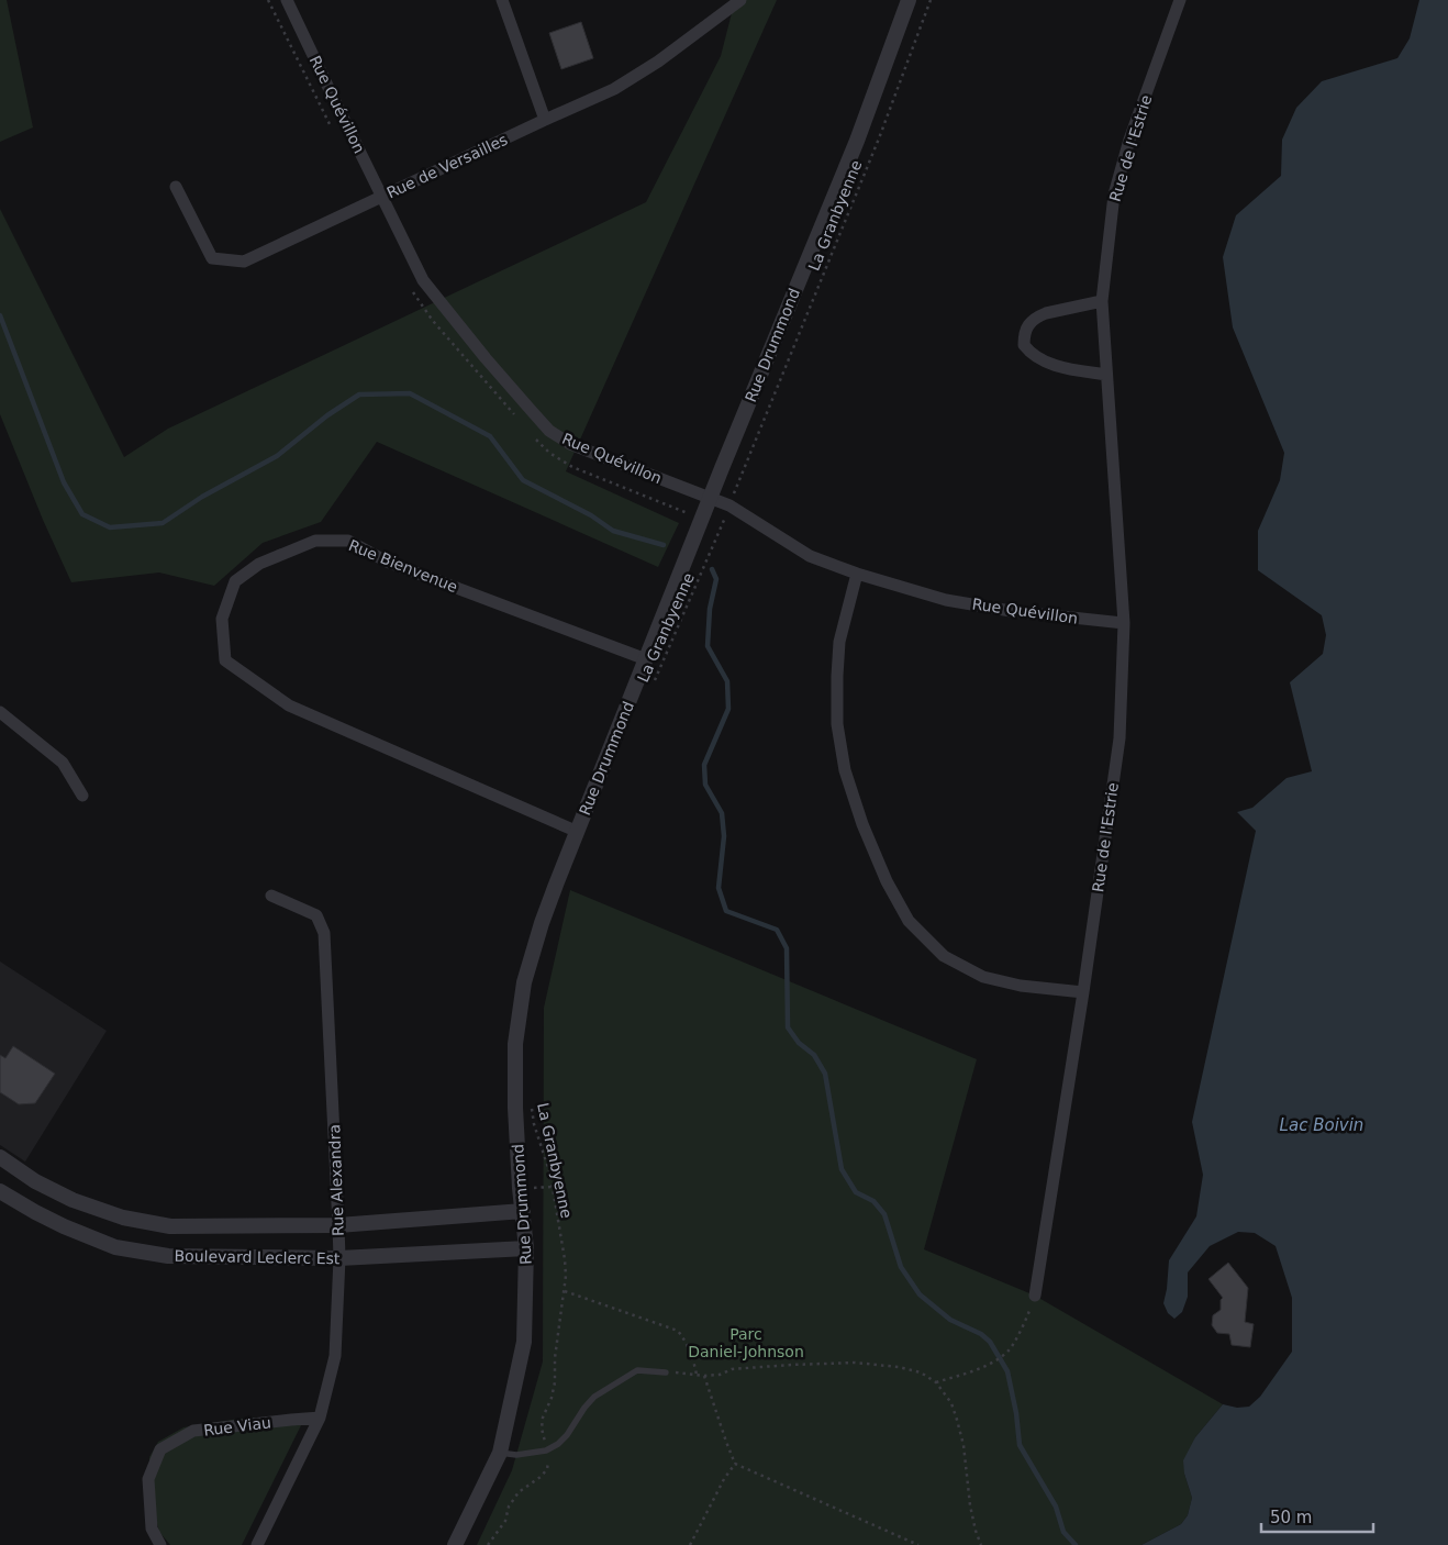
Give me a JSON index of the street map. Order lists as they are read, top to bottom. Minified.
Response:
{"streets":{"street":["Rue Quévillon","Rue de l'Estrie","Rue de Versailles","Rue Drummond","Rue Bienvenue","Rue Alexandra","Boulevard Leclerc Est","Rue Viau"],"path":["La Granbyenne"]},"crossings":[["Rue Quévillon","Rue de l'Estrie"],["Rue Quévillon","Rue de Versailles"],["Rue Quévillon","La Granbyenne"],["Rue Quévillon","Rue Drummond"],["Rue Drummond","Rue Bienvenue"],["Rue Drummond","Boulevard Leclerc Est"],["Rue Alexandra","Boulevard Leclerc Est"],["Rue Alexandra","Rue Viau"]],"water":["Lac Boivin"],"parks":["Parc Daniel-Johnson"],"scale_bar":"50 m"}
